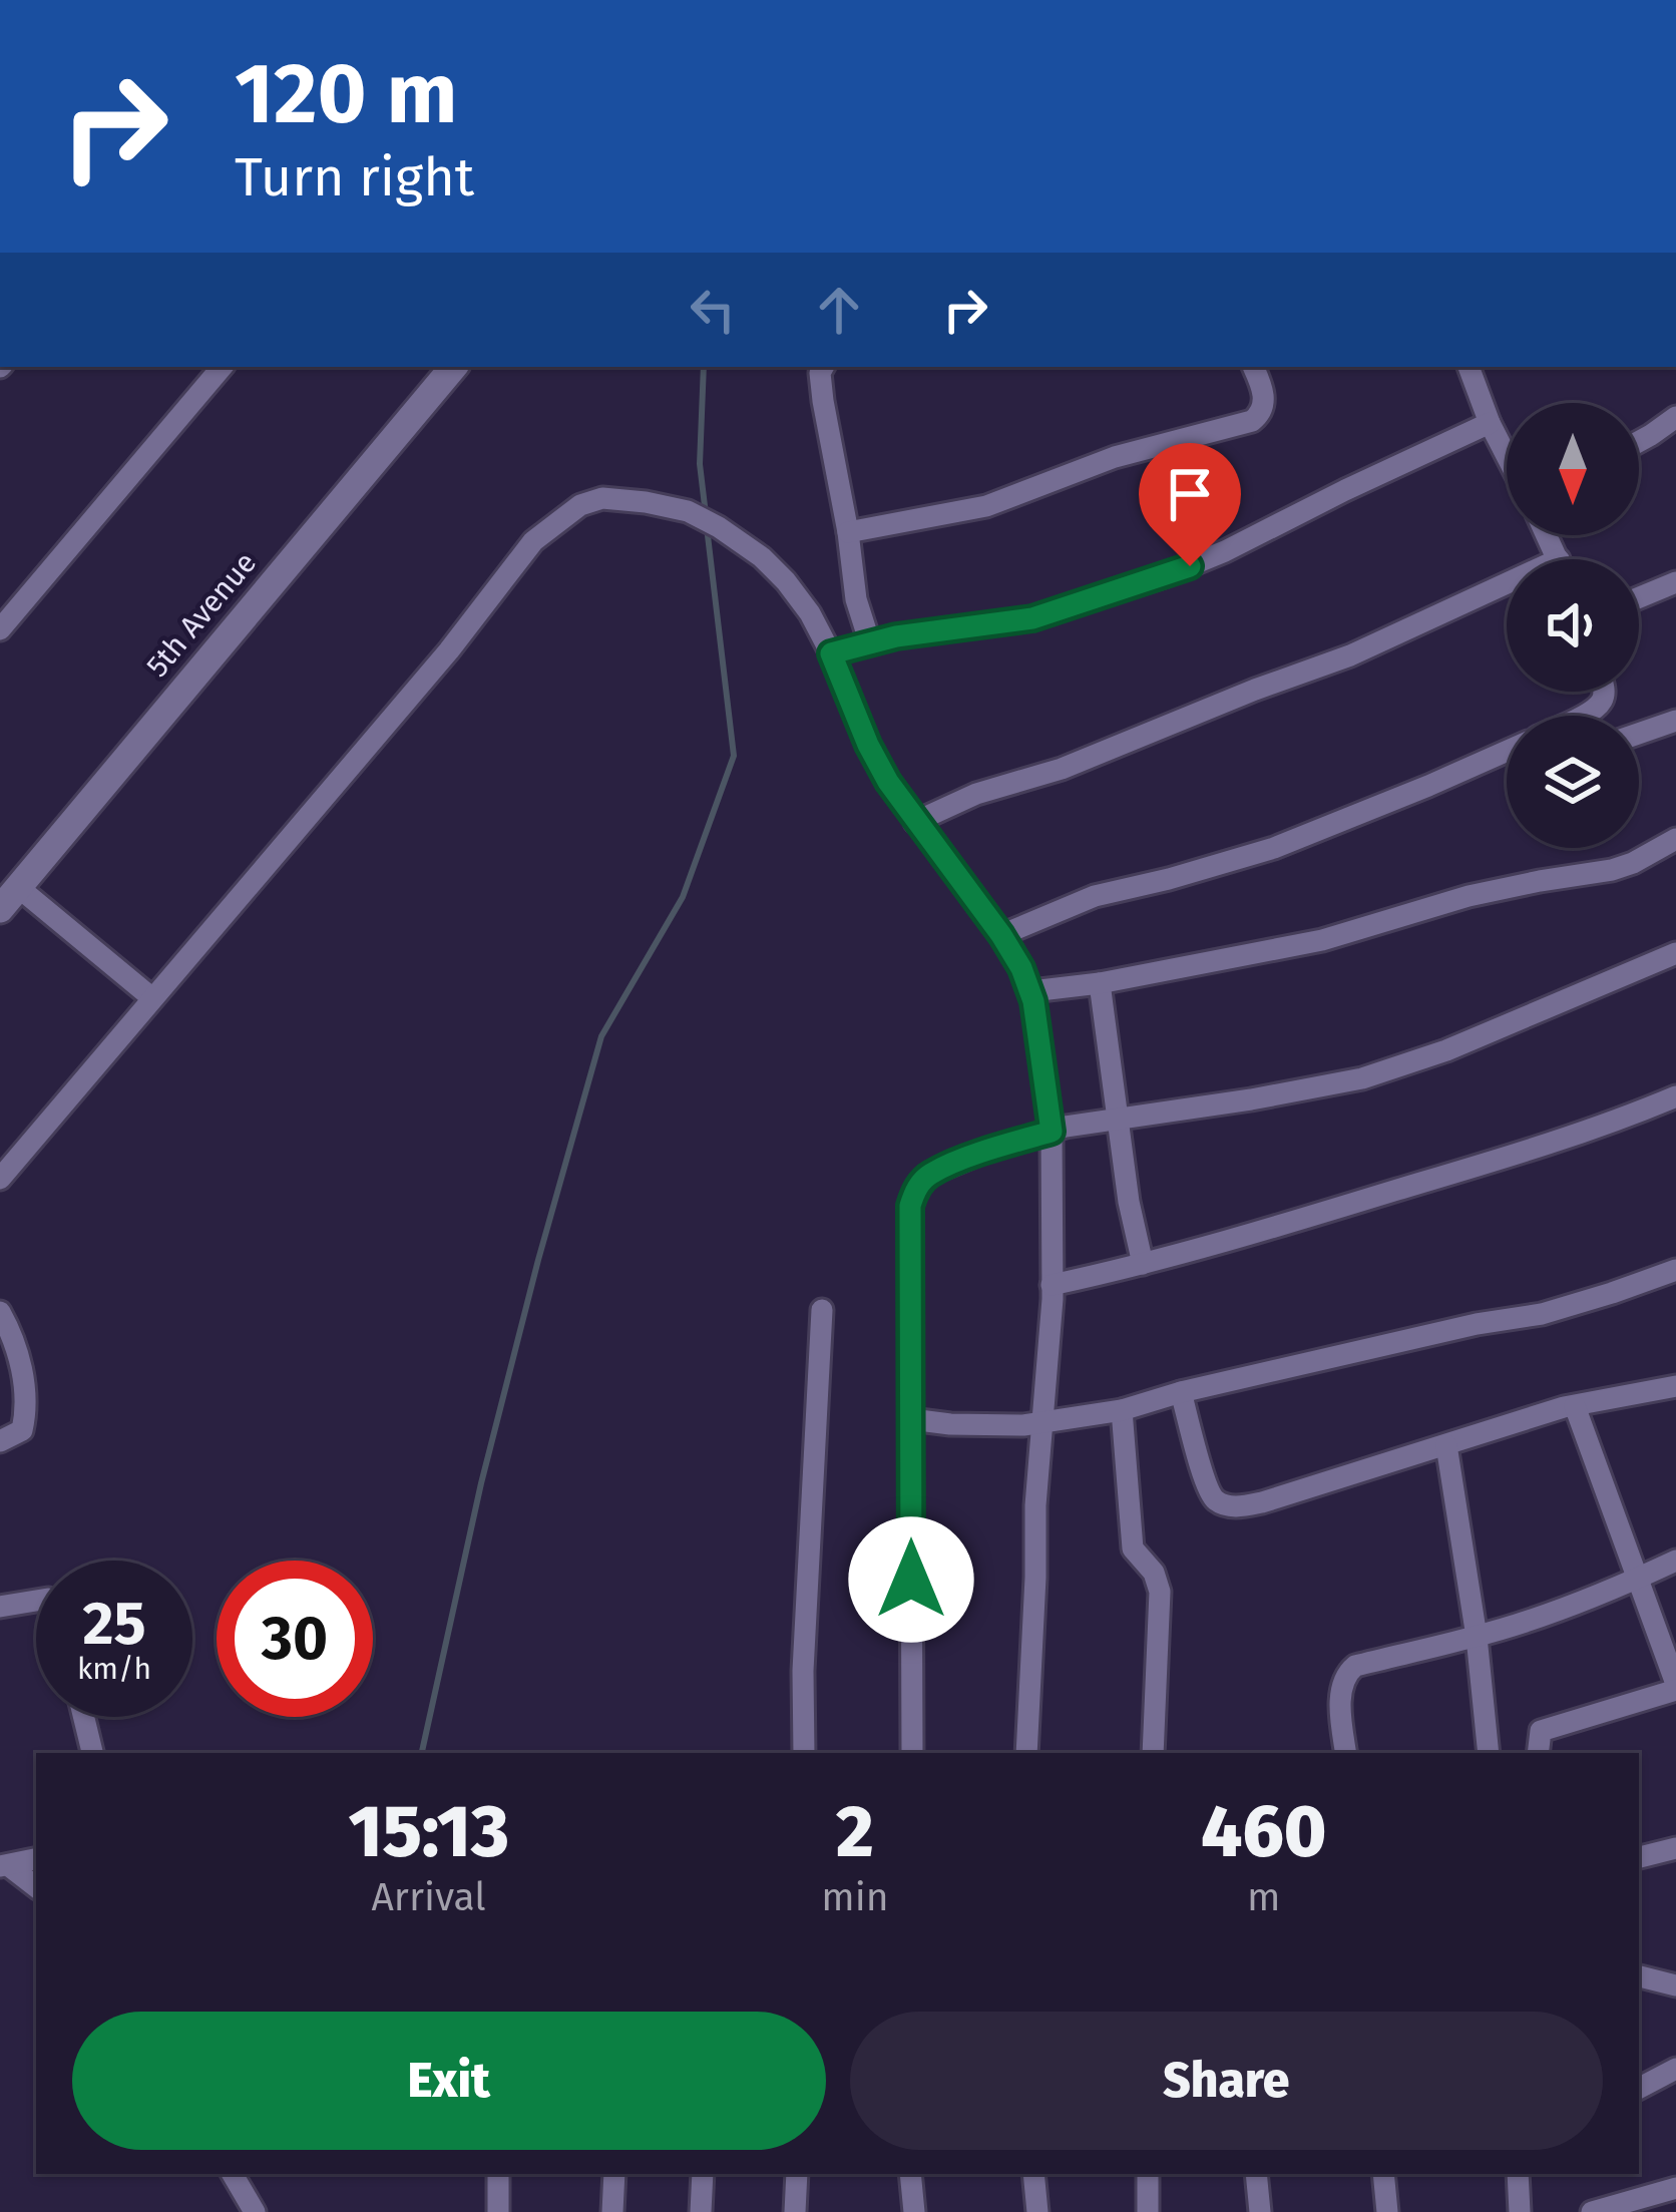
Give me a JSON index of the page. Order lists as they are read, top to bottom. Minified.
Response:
{"streets":{"street":["5th Avenue"]},"north":"bottom","page":{"turn":["120 m","Turn right"],"speed":"25 km/h","limit":"30","eta":["15:13","Arrival","2","min","460","m"],"buttons":["Exit","Share"]}}
